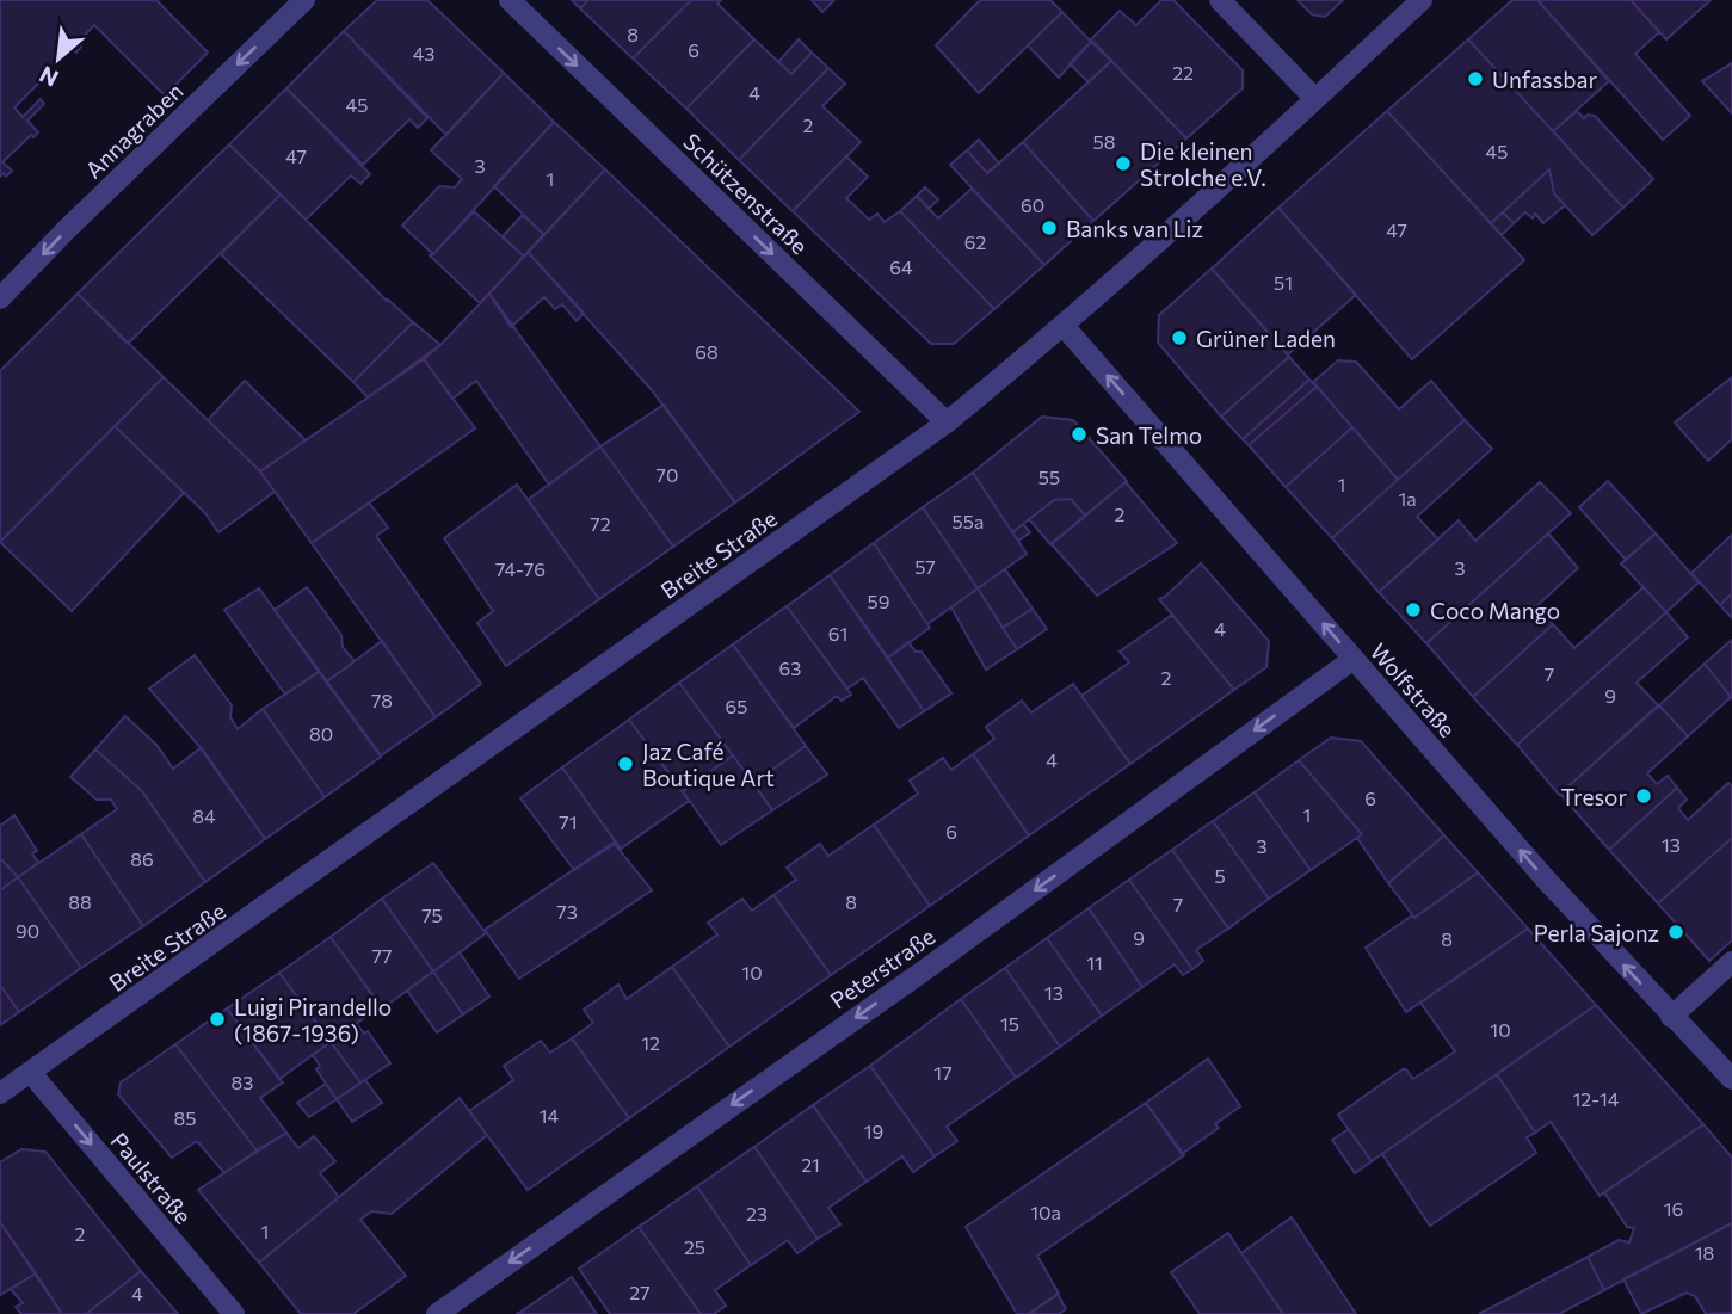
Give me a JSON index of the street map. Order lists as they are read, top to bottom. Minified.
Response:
{"streets":{"street":["Annagraben","Schützenstraße","Breite Straße","Wolfstraße","Peterstraße","Paulstraße"]},"crossings":[["Schützenstraße","Breite Straße"],["Breite Straße","Wolfstraße"],["Breite Straße","Paulstraße"],["Wolfstraße","Peterstraße"]],"one_way":["Annagraben","Schützenstraße","Wolfstraße","Peterstraße","Paulstraße"],"places":["Unfassbar","Die kleinen Strolche e.V.","Banks van Liz","Grüner Laden","San Telmo","Coco Mango","Jaz Café Boutique Art","Tresor","Perla Sajonz","Luigi Pirandello (1867-1936)"],"house_numbers":["8","6","43","22","4","45","2","58","45","47","3","1","60","47","62","64","51","68","70","55","1","1a","2","55a","72","57","3","74-76","59","4","61","63","7","2","9","78","65","80","4","6","1","84","71","6","13","3","86","5","88","8","7","73","75","90","9","8","77","11","10","13","15","10","12","17","83","12-14","14","85","19","21","16","10a","23","1","2","25","18","27","4"],"north":"bottom left"}
